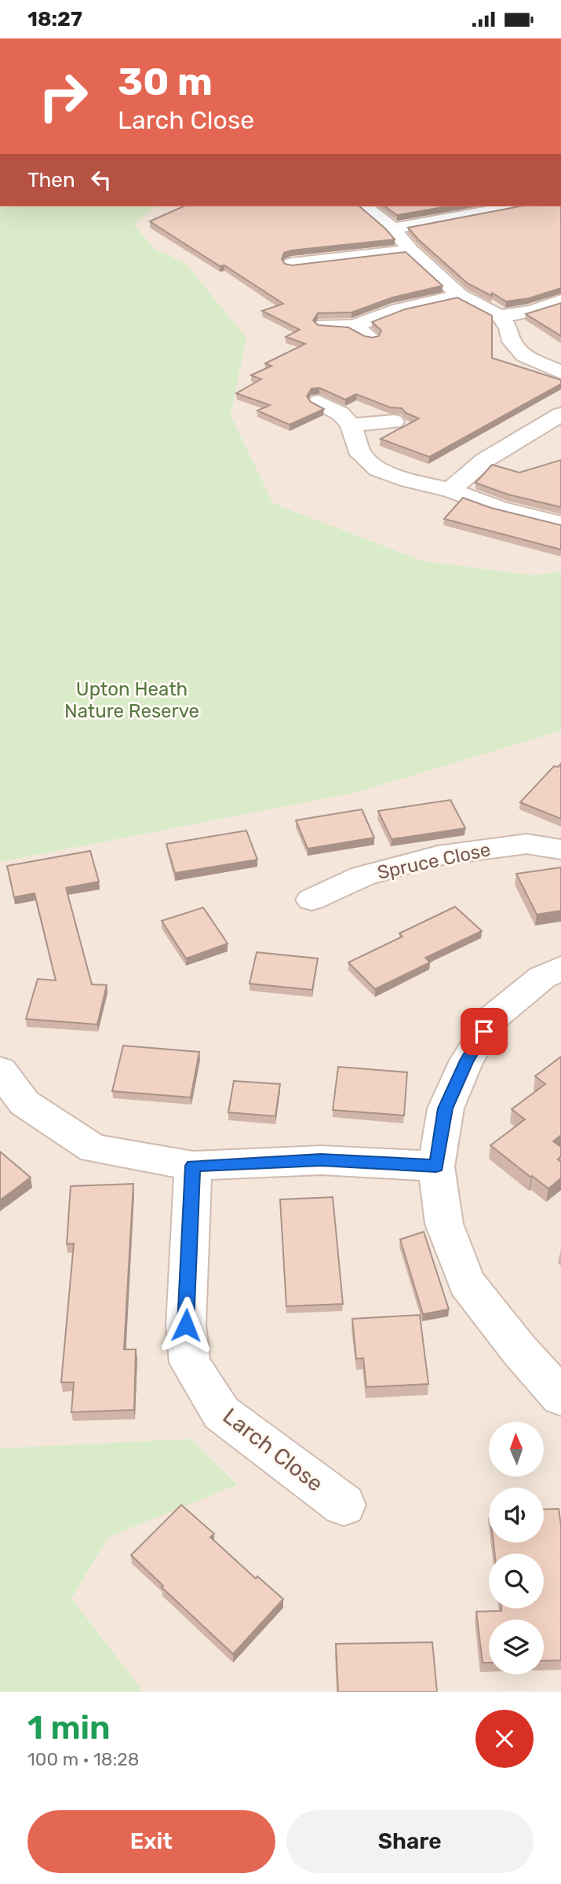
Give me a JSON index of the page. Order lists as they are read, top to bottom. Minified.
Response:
{"streets":{"street":["Spruce Close","Larch Close"]},"parks":["Upton Heath Nature Reserve"],"north":"top","page":{"status":"18:27","turn":["30 m","Larch Close"],"then":"Then","heading":["1 min","100 m · 18:28"],"buttons":["Exit","Share"]}}
